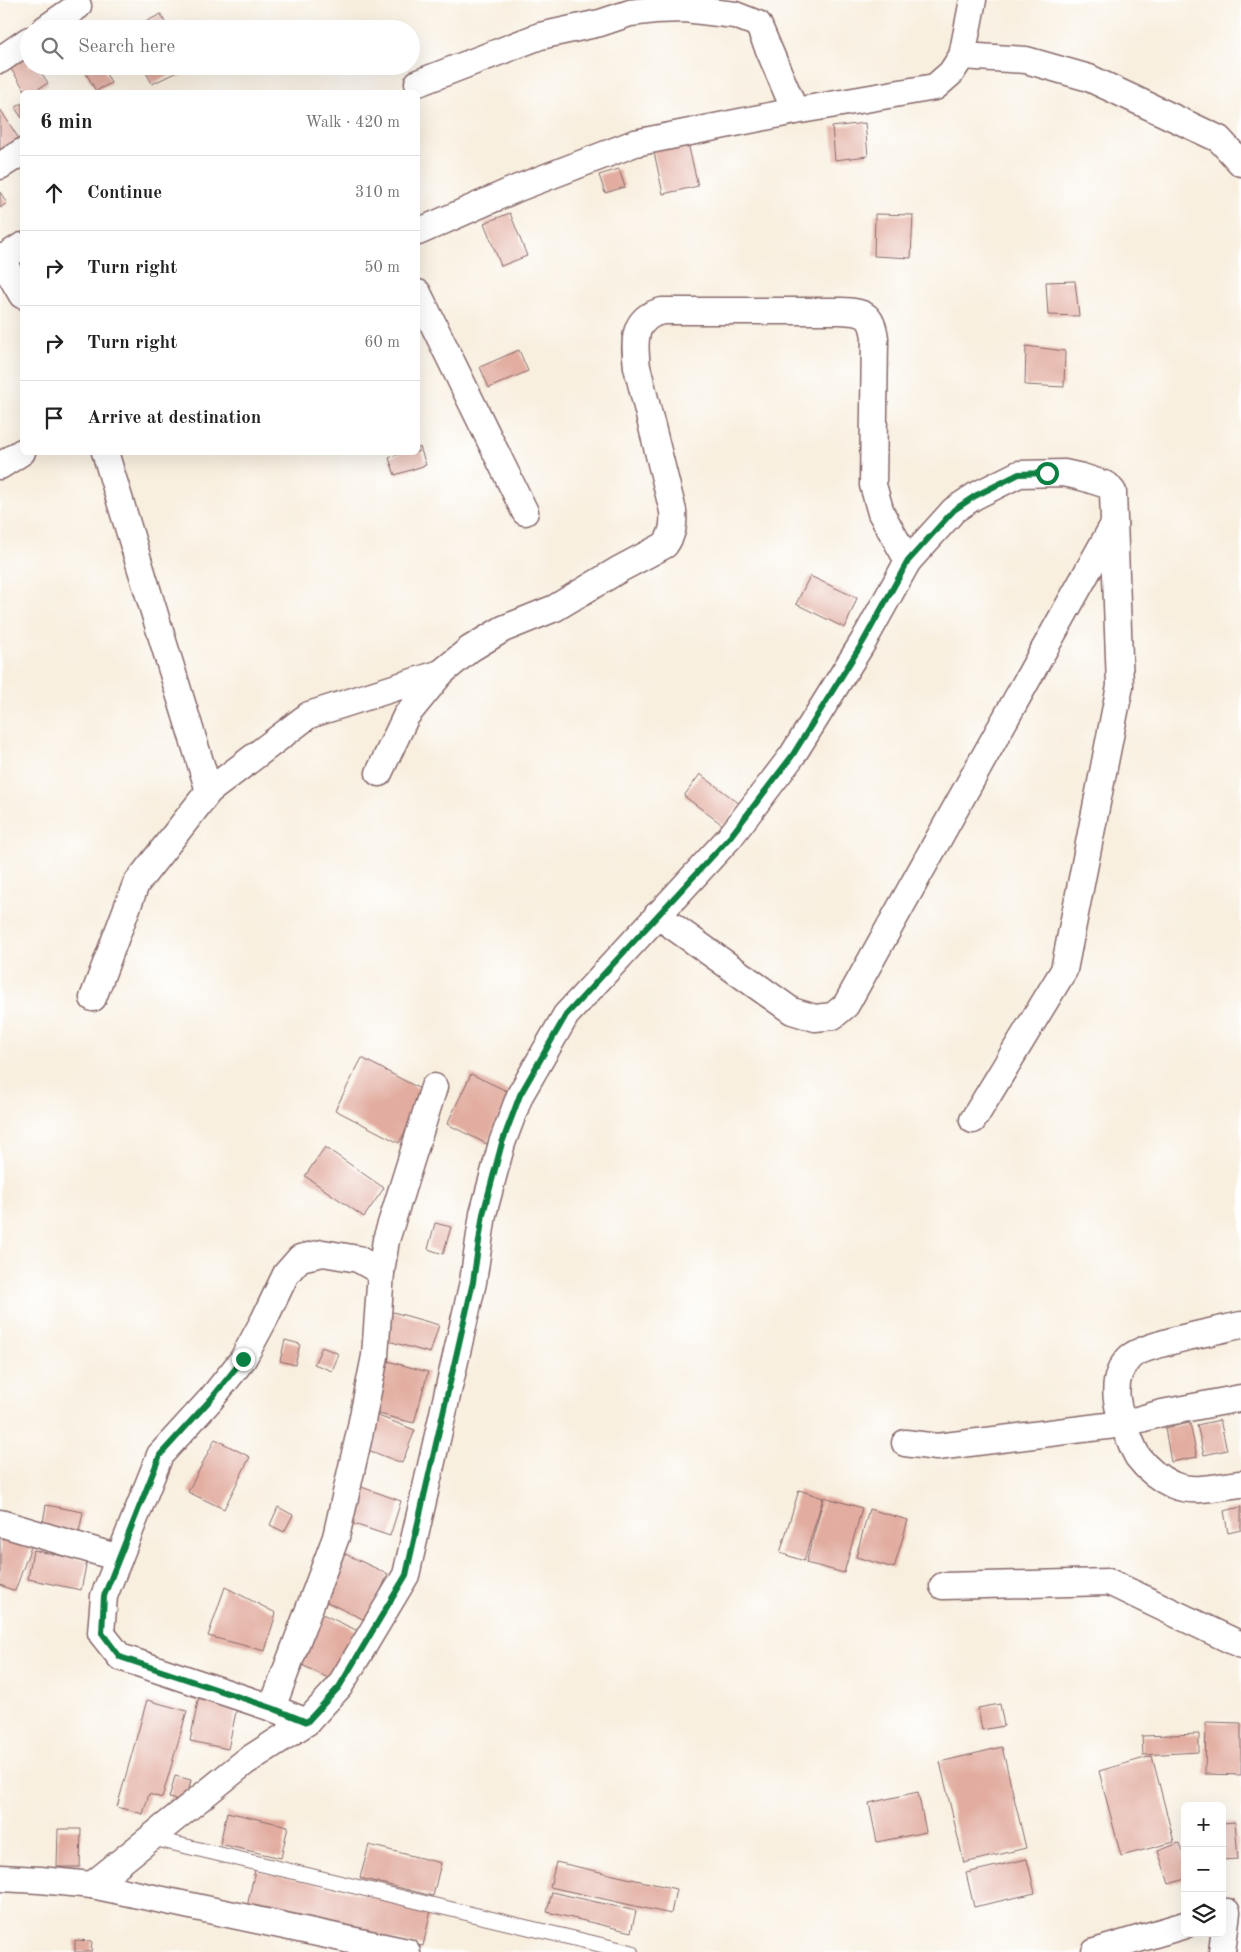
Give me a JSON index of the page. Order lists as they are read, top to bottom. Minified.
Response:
{"page":{"search":"Search here","heading":["6 min","Walk · 420 m"],"list":[["Continue","310 m"],["Turn right","50 m"],["Turn right","60 m"],"Arrive at destination"],"map_buttons":["+","−"]}}
